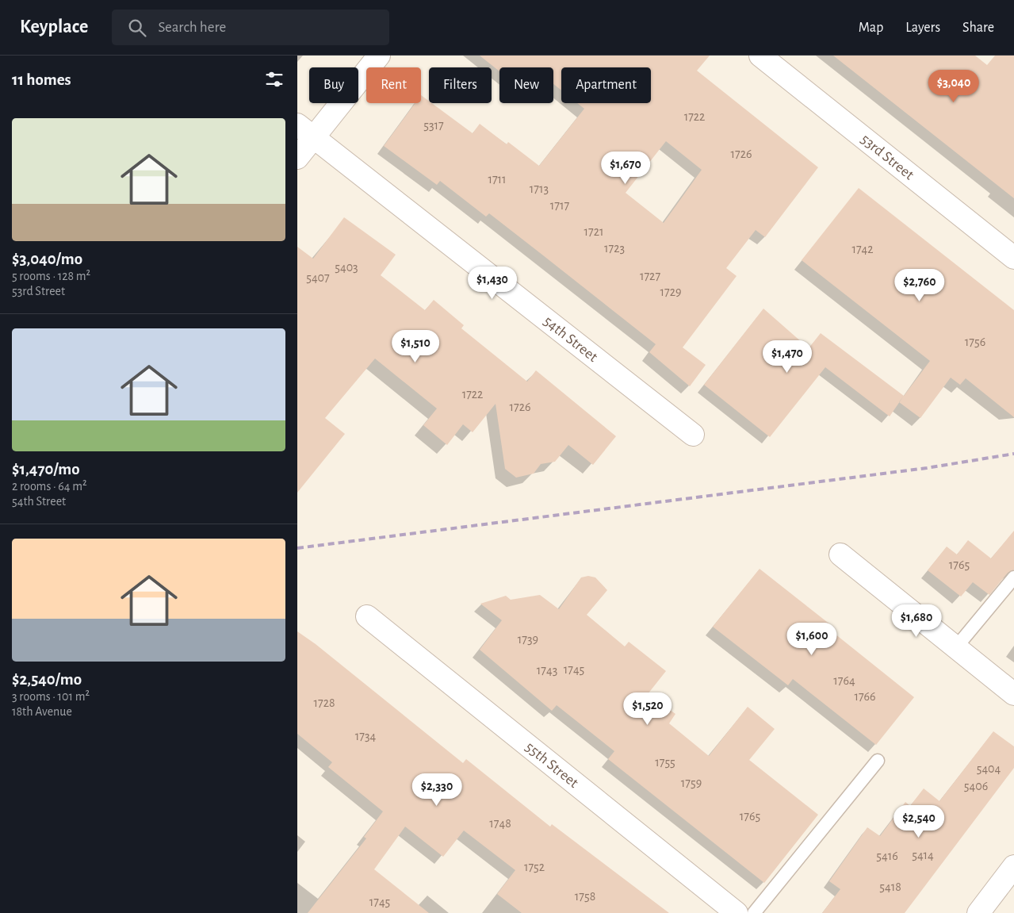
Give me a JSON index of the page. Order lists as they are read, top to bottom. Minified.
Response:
{"streets":{"street":["53rd Street","54th Street","55th Street"]},"house_numbers":["1722","5317","1726","1711","1713","1717","1721","1723","1742","5403","1727","5407","1729","1756","1722","1726","1765","1739","1745","1743","1764","1766","1728","1734","1755","5404","1759","5406","1765","1748","5414","5416","1752","5418","1758","1745"],"page":{"header":"Keyplace","search":"Search here","nav":["Map","Layers","Share"],"heading":"11 homes","chip":["Buy","Rent","Filters","New","Apartment"],"price":["$3,040","$1,670","$1,430","$2,760","$1,510","$1,470","$1,680","$1,600","$1,520","$2,330","$2,540"],"list":[{"name":"$3,040/mo","note":"5 rooms · 128 m² · 53rd Street"},{"name":"$1,470/mo","note":"2 rooms · 64 m² · 54th Street"},{"name":"$2,540/mo","note":"3 rooms · 101 m² · 18th Avenue"}]}}
